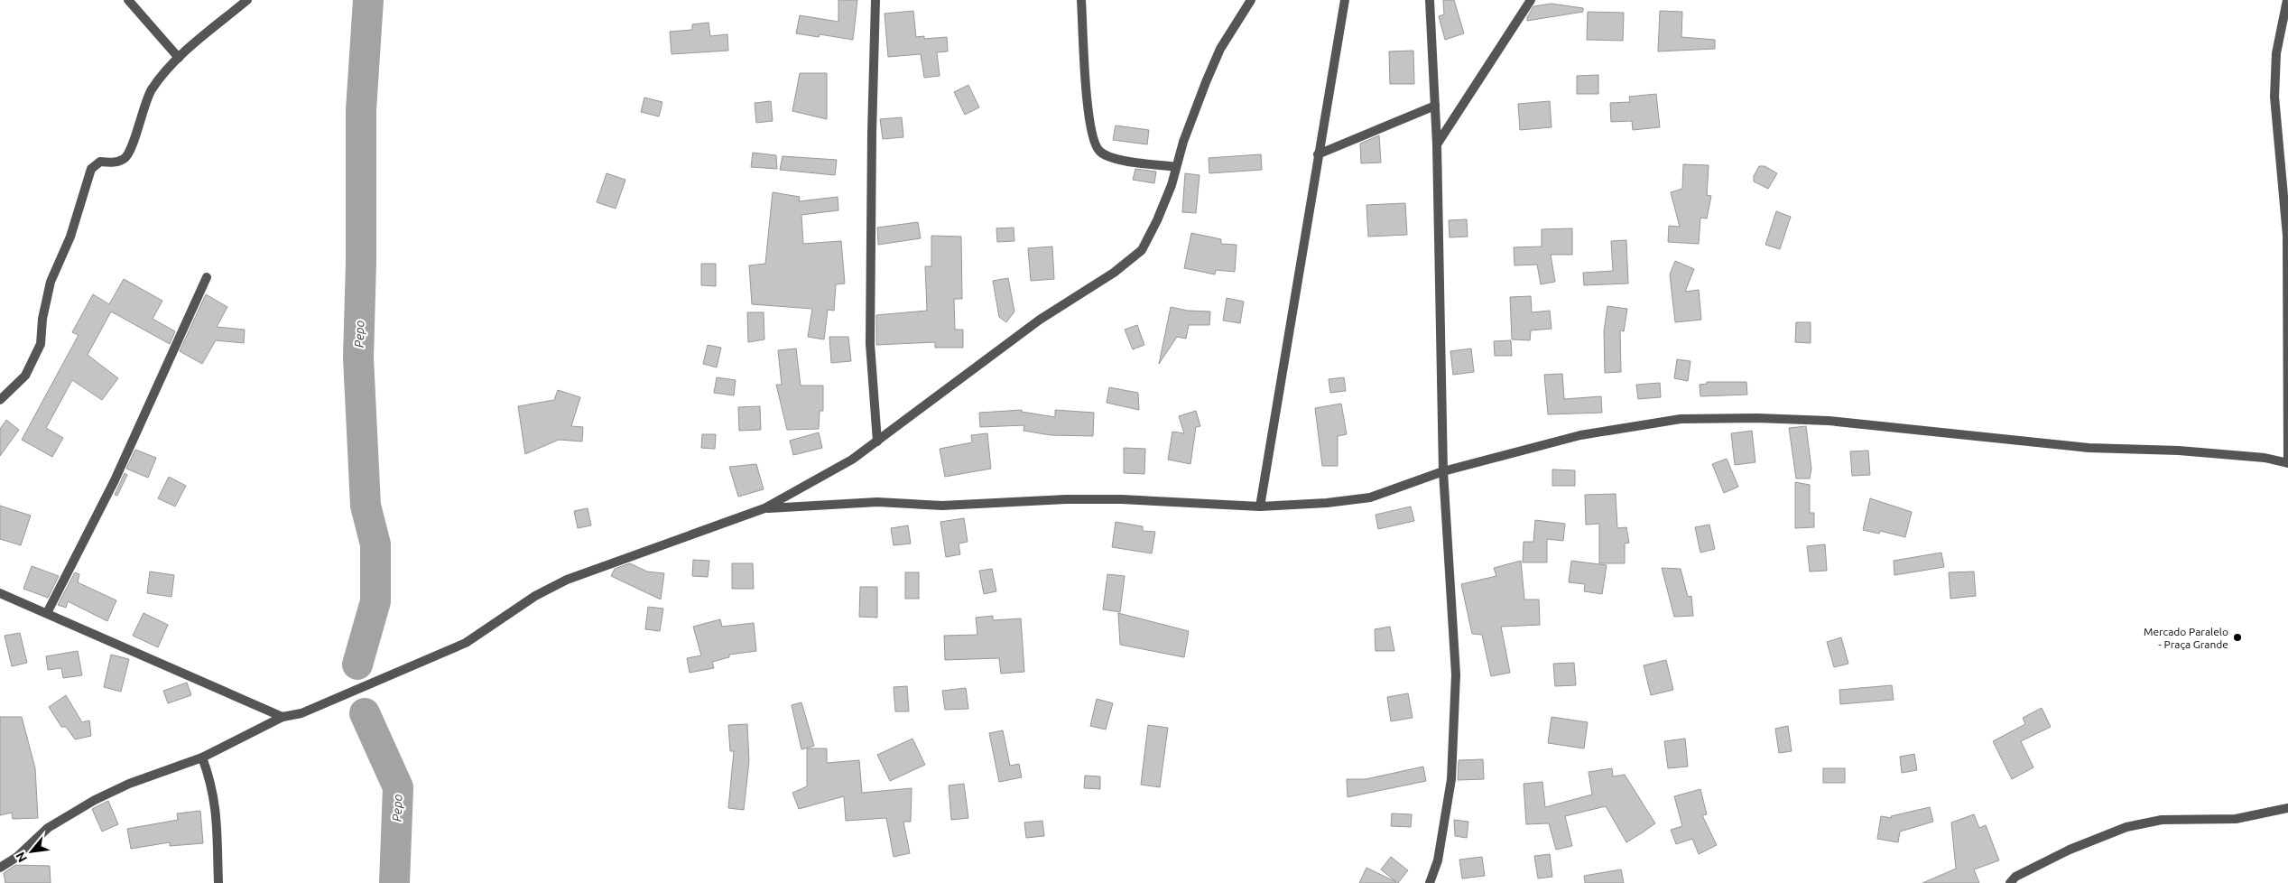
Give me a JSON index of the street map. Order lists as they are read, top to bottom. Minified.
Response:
{"water":["Pepo"],"places":["Mercado Paralelo - Praça Grande"],"north":"bottom left"}
